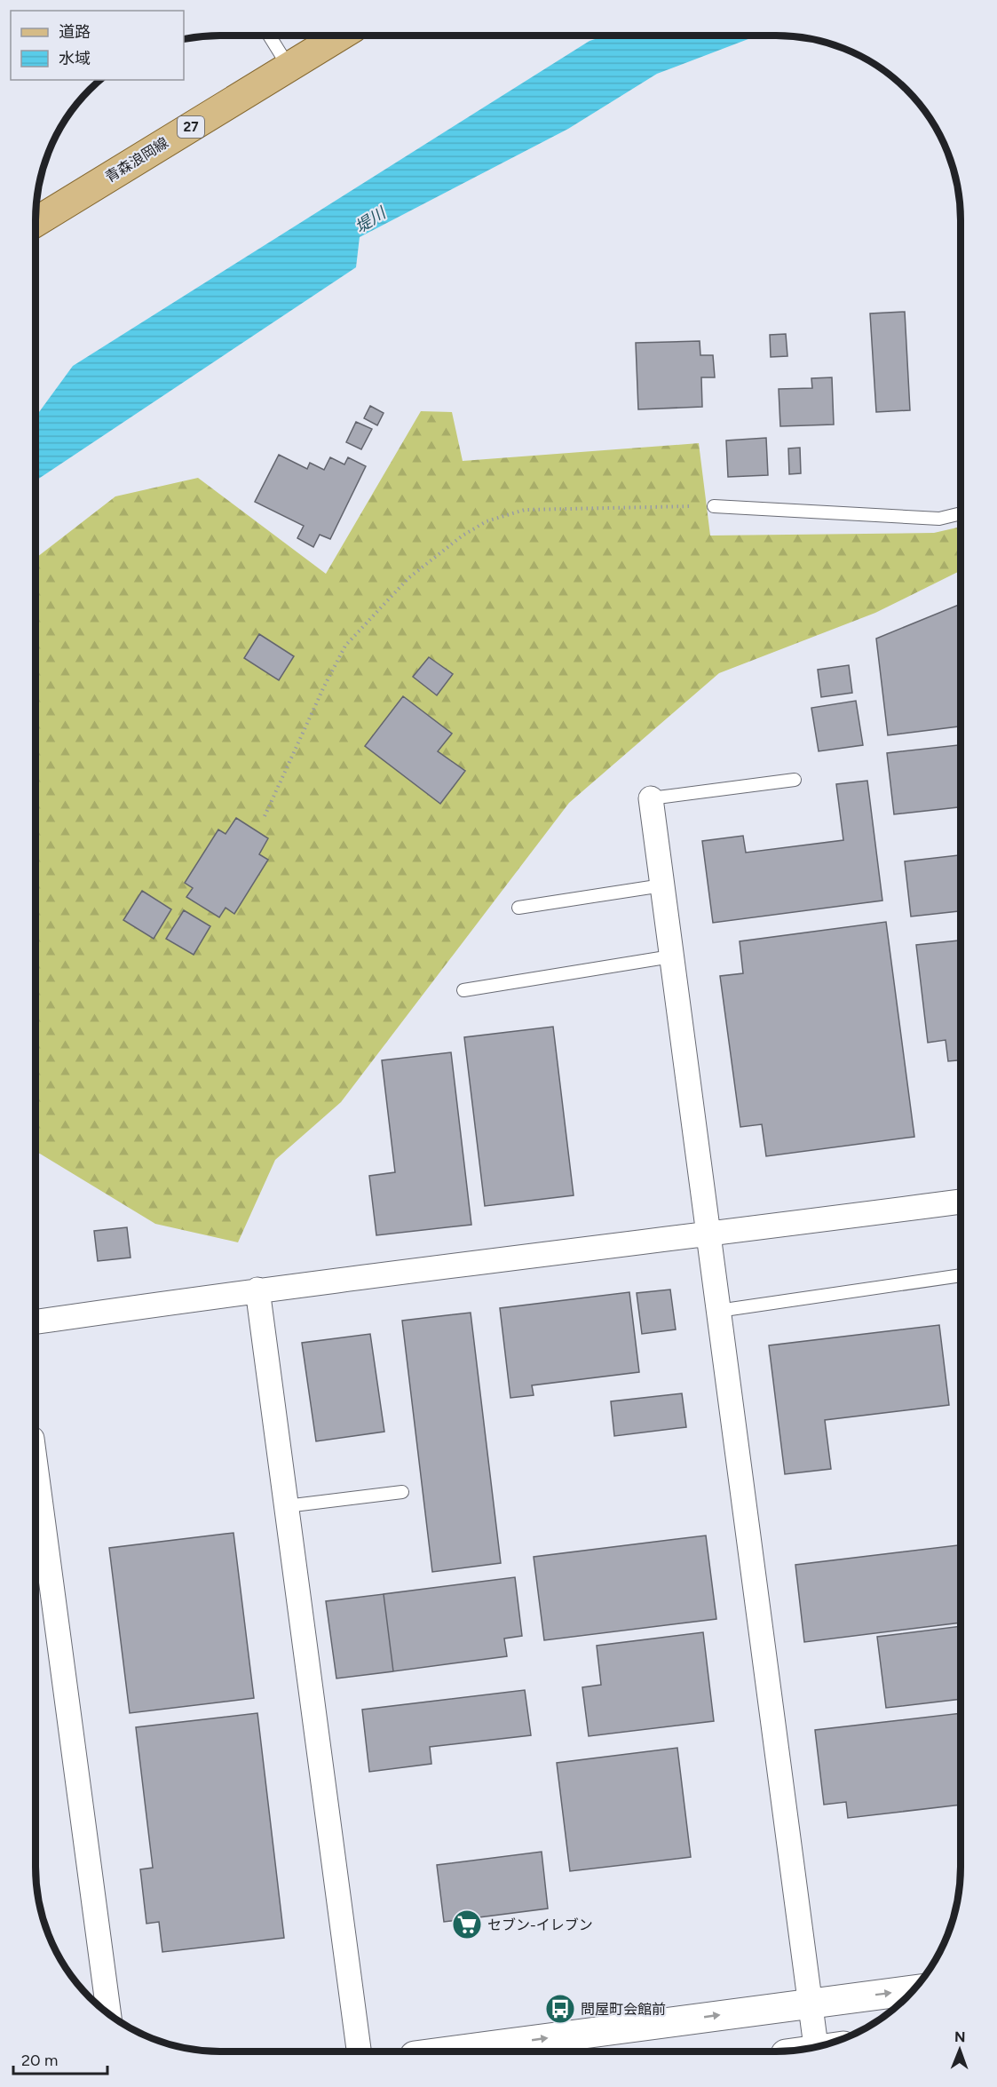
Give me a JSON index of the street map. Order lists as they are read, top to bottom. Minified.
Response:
{"streets":{"main road":["27","青森浪岡線"]},"water":["堤川"],"places":{"supermarket":["セブン-イレブン"],"bus stop":["問屋町会館前"]},"legend":["道路","水域"],"scale_bar":"20 m","north":"top"}
